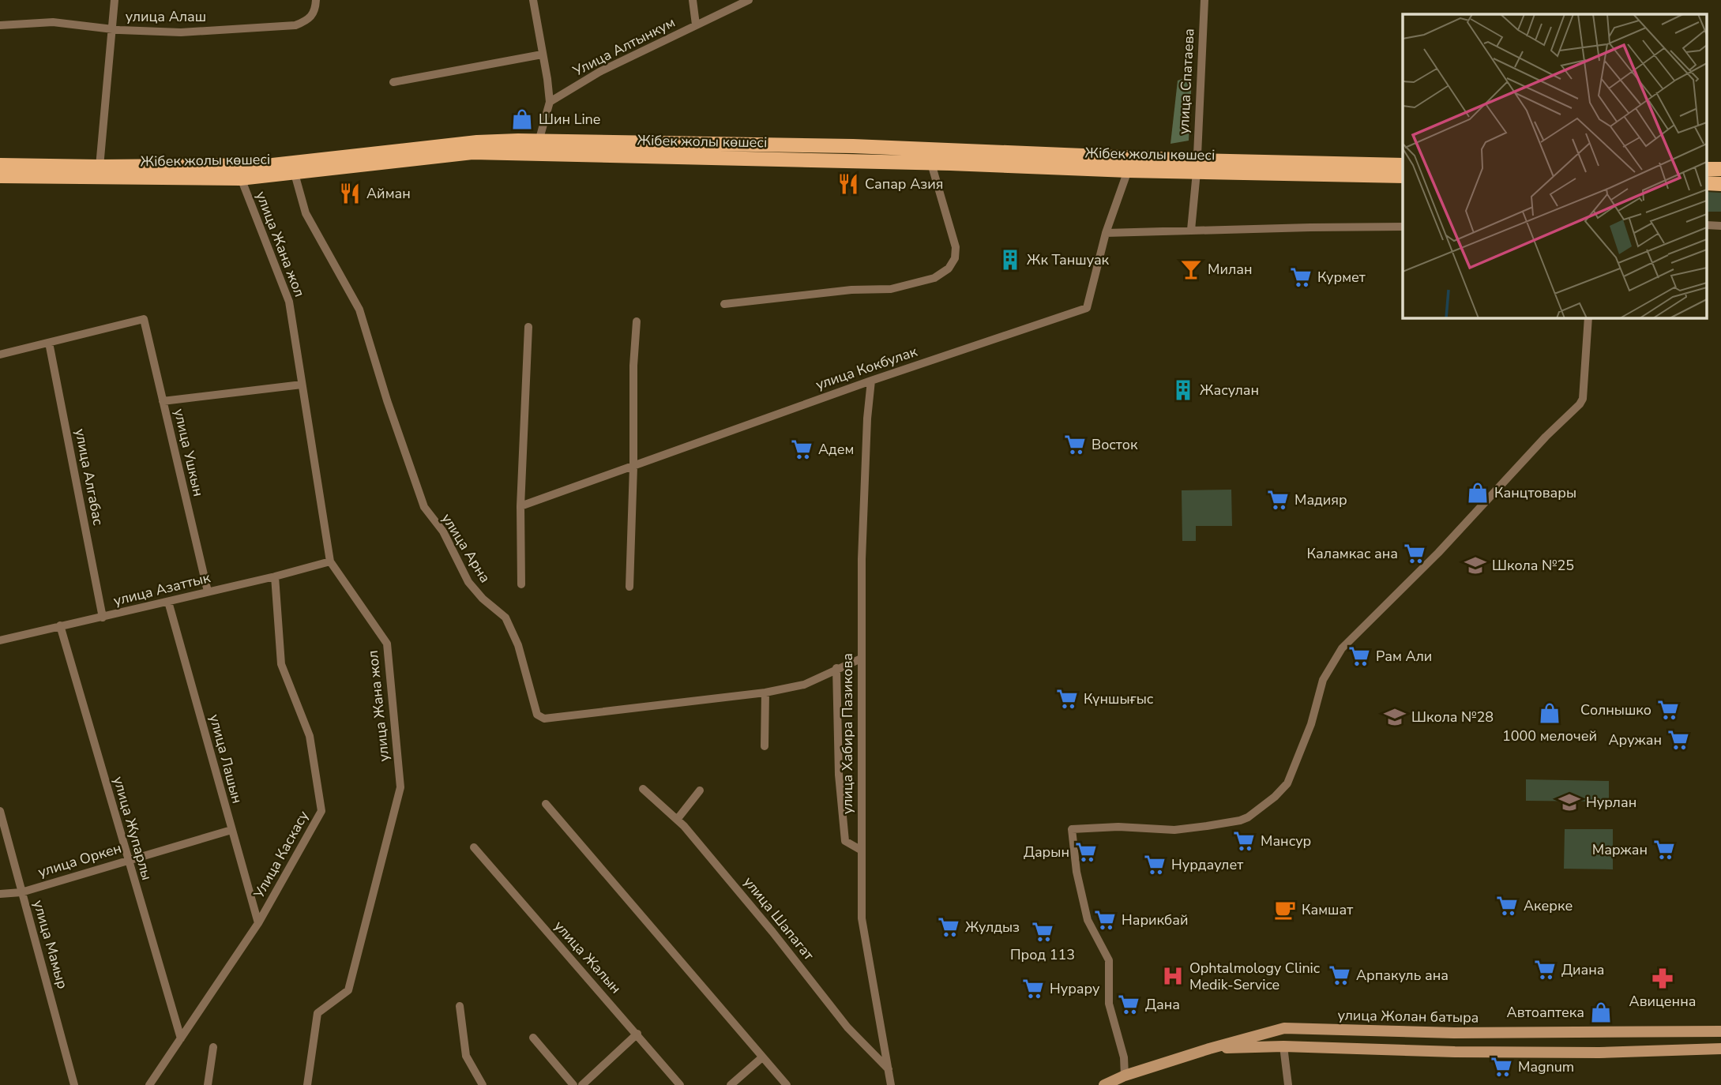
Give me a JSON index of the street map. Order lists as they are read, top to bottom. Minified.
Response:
{"streets":{"main road":["Жібек жолы көшесі"],"street":["улица Алаш","Улица Алтынкум","улица Спатаева","улица Жана жол","улица Кокбулак","улица Ушкын","улица Алгабас","улица Арна","улица Азаттык","улица Хабира Пазикова","улица Лашын","улица Жупарлы","Улица Каскасу","улица Оркен","улица Шапагат","улица Мамыр","улица Жалын","улица Жолан батыра"]},"crossings":[["улица Спатаева","Жібек жолы көшесі"],["Жібек жолы көшесі","улица Жана жол"],["Жібек жолы көшесі","улица Кокбулак"],["Жібек жолы көшесі","улица Арна"],["улица Жана жол","улица Азаттык"],["улица Кокбулак","улица Хабира Пазикова"],["улица Ушкын","улица Алгабас"],["улица Ушкын","улица Азаттык"],["улица Алгабас","улица Азаттык"],["улица Арна","улица Хабира Пазикова"],["улица Азаттык","улица Лашын"],["улица Азаттык","улица Жупарлы"],["улица Азаттык","Улица Каскасу"],["улица Хабира Пазикова","улица Шапагат"],["улица Лашын","Улица Каскасу"],["улица Лашын","улица Оркен"],["улица Жупарлы","Улица Каскасу"],["улица Жупарлы","улица Оркен"],["улица Оркен","улица Мамыр"]],"places":{"shop":["Шин Line","Канцтовары","1000 мелочей","Автоаптека"],"restaurant":["Сапар Азия","Айман"],"building":["Жк Таншуак","Жасулан"],"bar":["Милан"],"supermarket":["Курмет","Восток","Адем","Мадияр","Каламкас ана","Рам Али","Күншығыс","Солнышко","Аружан","Мансур","Маржан","Дарын","Нурдаулет","Акерке","Нарикбай","Жулдыз","Прод 113","Диана","Арпакуль ана","Нурару","Дана","Magnum"],"school or university":["Школа №25","Школа №28","Нурлан"],"cafe":["Камшат"],"hospital":["Ophtalmology Clinic Medik-Service"],"pharmacy":["Авиценна"]}}
